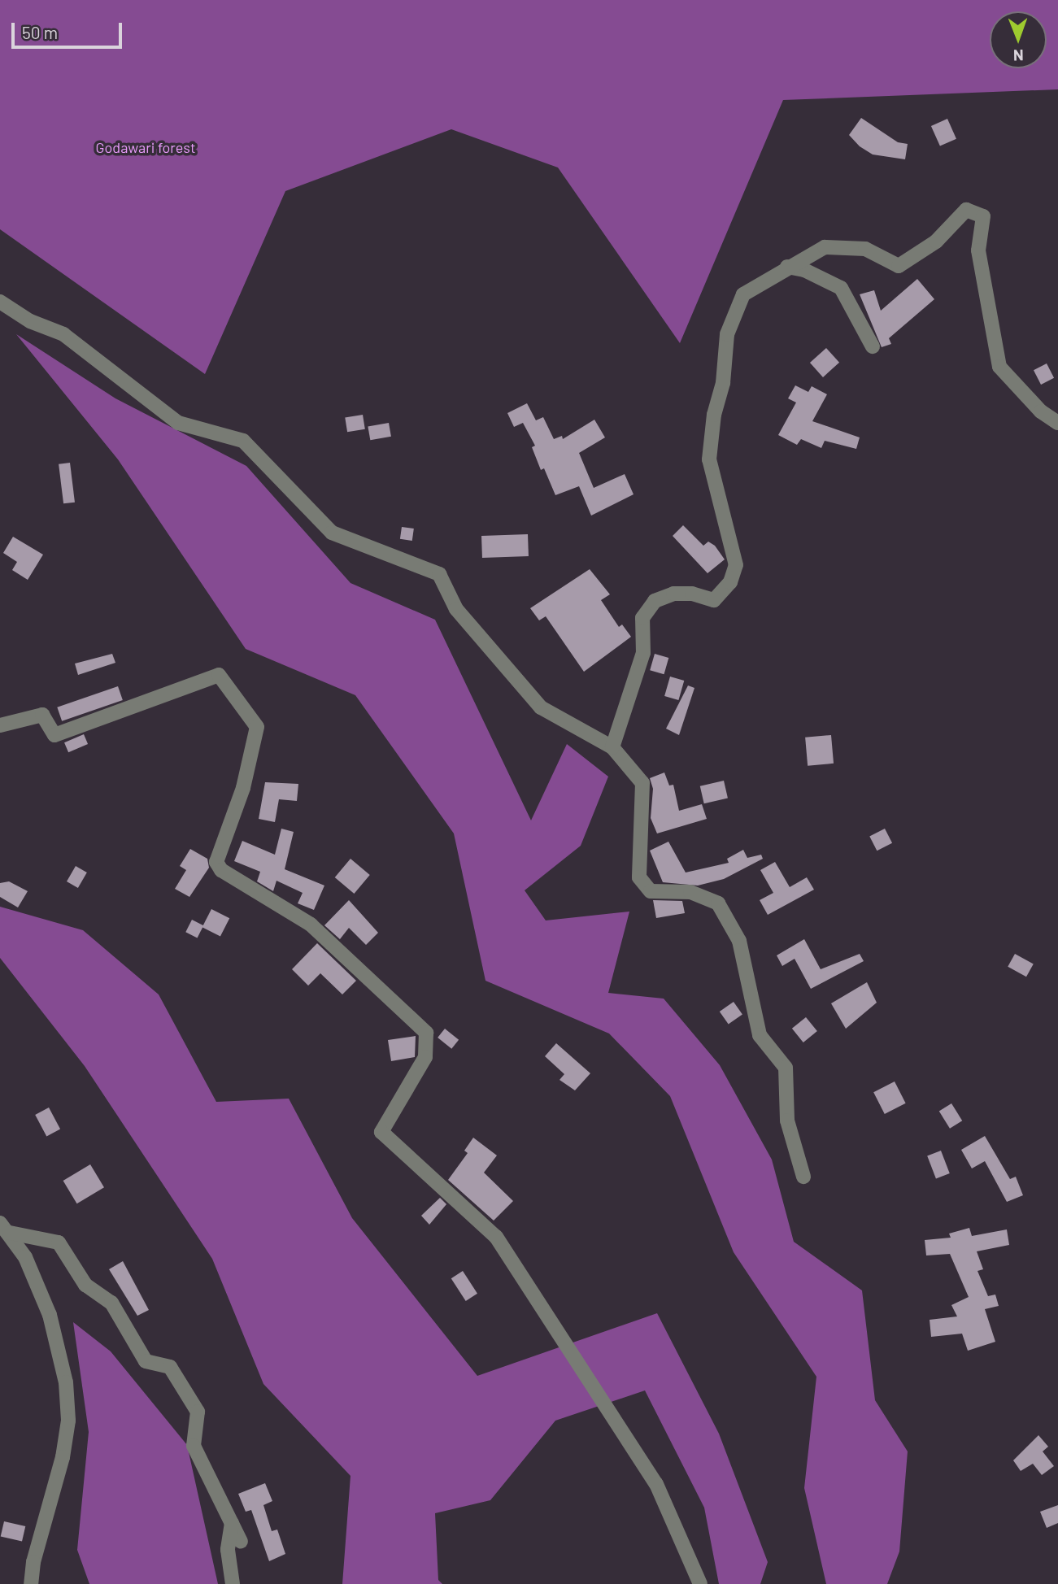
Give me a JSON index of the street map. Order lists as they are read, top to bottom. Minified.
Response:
{"parks":["Godawari forest"],"scale_bar":"50 m","north":"bottom"}
